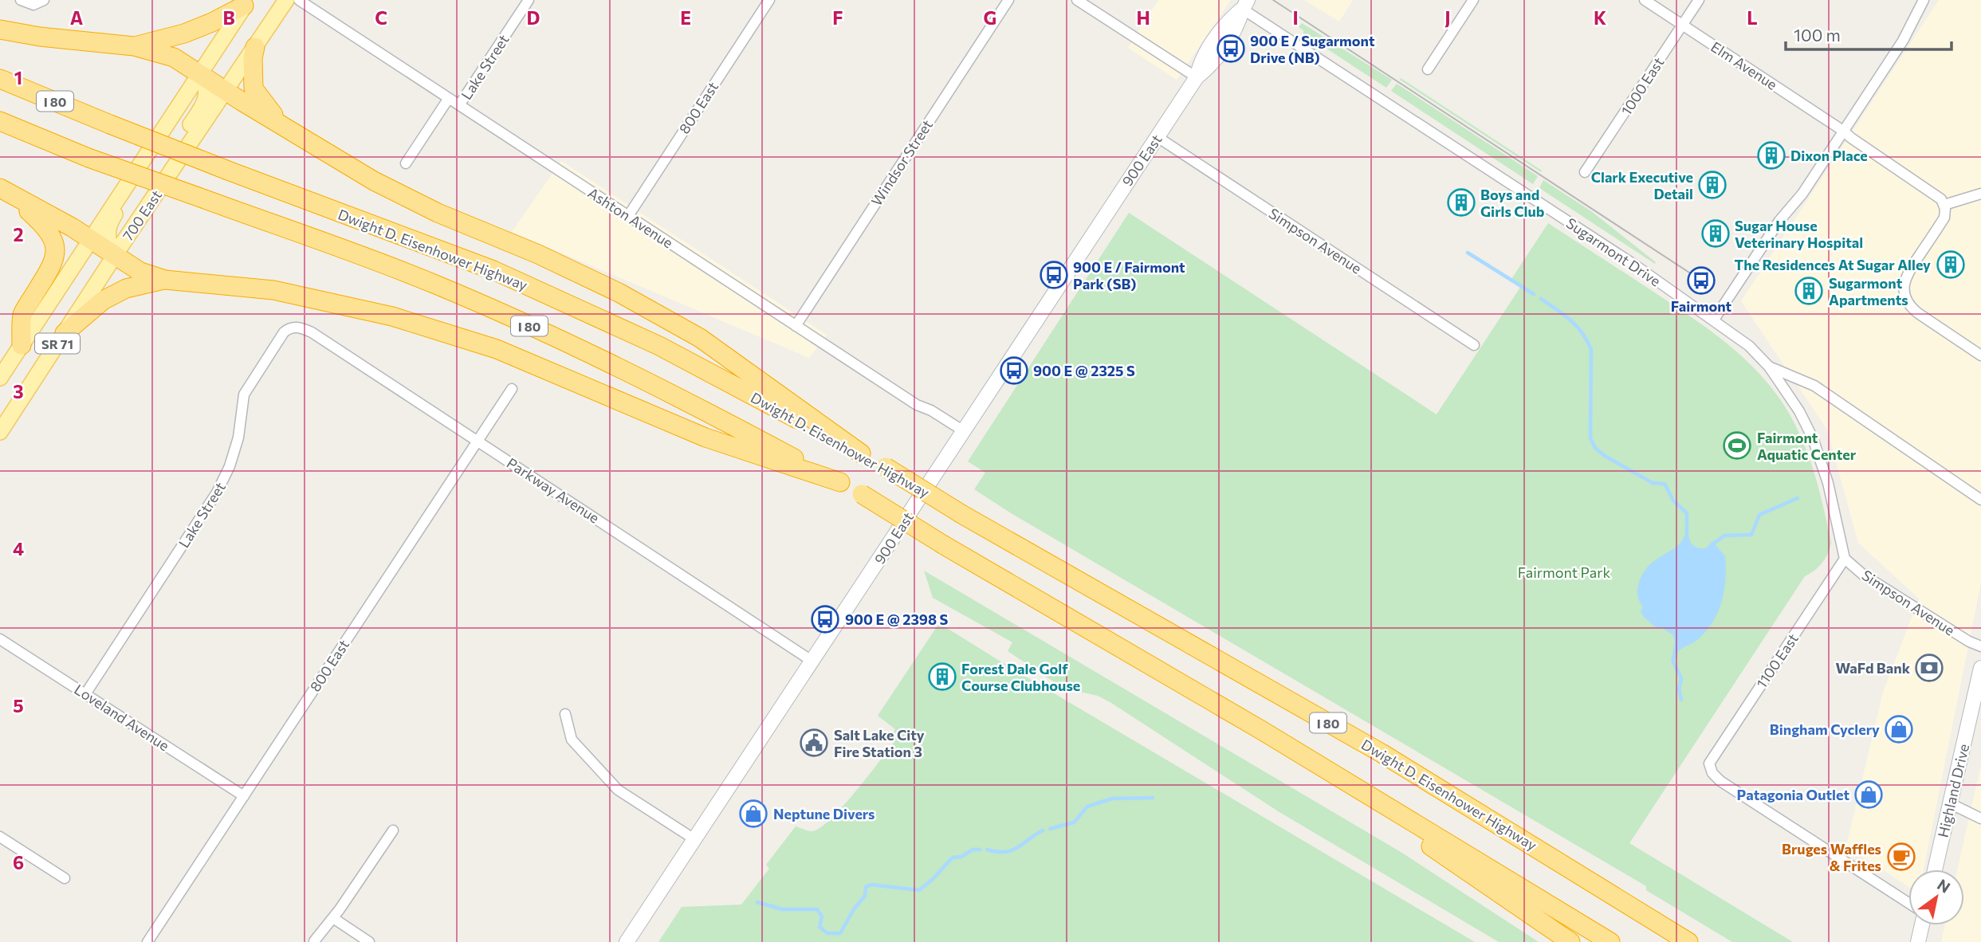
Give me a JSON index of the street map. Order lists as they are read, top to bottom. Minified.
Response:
{"streets":{"highway":["I 80","Dwight D. Eisenhower Highway"],"main road":["700 East","SR 71"],"street":["Elm Avenue","Lake Street","1000 East","800 East","900 East","Windsor Street","Ashton Avenue","Simpson Avenue","Sugarmont Drive","Parkway Avenue","1100 East","Loveland Avenue","Highland Drive"]},"crossings":[["Elm Avenue","1000 East"],["Lake Street","Ashton Avenue"],["Lake Street","Parkway Avenue"],["Lake Street","Loveland Avenue"],["800 East","Ashton Avenue"],["800 East","Parkway Avenue"],["800 East","Loveland Avenue"],["900 East","Ashton Avenue"],["900 East","Simpson Avenue"],["900 East","Sugarmont Drive"],["900 East","Parkway Avenue"],["Windsor Street","Ashton Avenue"],["Simpson Avenue","1100 East"]],"parks":["Fairmont Park"],"places":{"bus stop":["900 E / Sugarmont Drive (NB)","900 E / Fairmont Park (SB)","Fairmont","900 E @ 2325 S","900 E @ 2398 S"],"building":["Dixon Place","Clark Executive Detail","Boys and Girls Club","Sugar House Veterinary Hospital","The Residences At Sugar Alley","Sugarmont Apartments","Forest Dale Golf Course Clubhouse"],"sports":["Fairmont Aquatic Center"],"bank":["WaFd Bank"],"shop":["Bingham Cyclery","Patagonia Outlet","Neptune Divers"],"public building":["Salt Lake City Fire Station 3"],"cafe":["Bruges Waffles & Frites"]},"scale_bar":"100 m","north":"top right","grid":{"columns":["A","B","C","D","E","F","G","H","I","J","K","L"],"rows":["1","2","3","4","5","6"]}}
